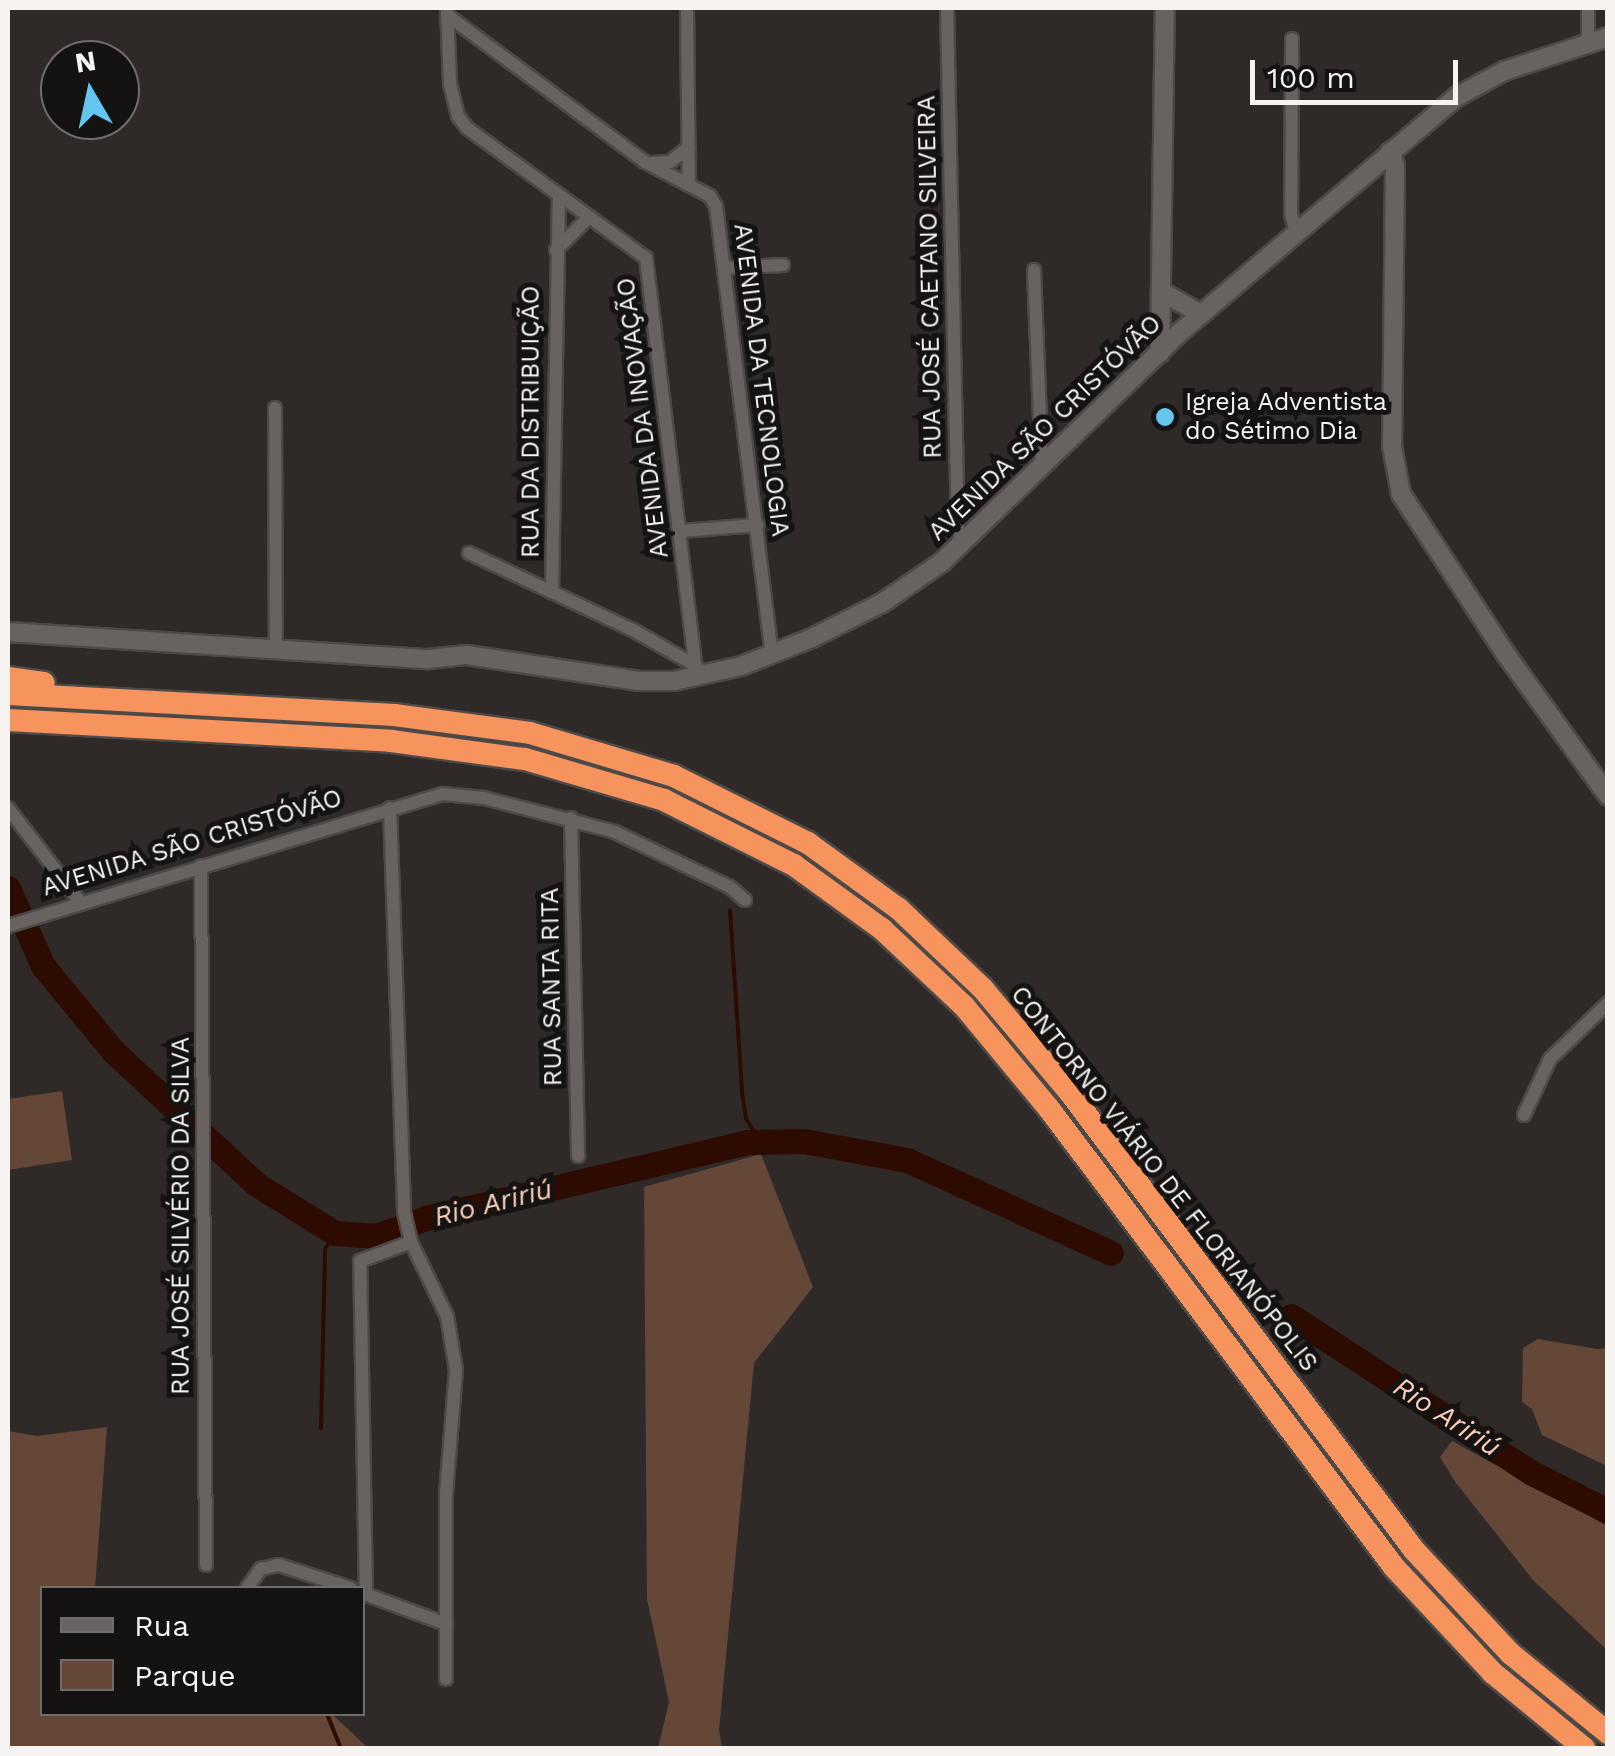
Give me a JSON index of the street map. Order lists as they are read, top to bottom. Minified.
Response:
{"streets":{"highway":["CONTORNO VIÁRIO DE FLORIANÓPOLIS"],"main road":["AVENIDA SÃO CRISTÓVÃO"],"street":["RUA JOSÉ CAETANO SILVEIRA","AVENIDA DA TECNOLOGIA","AVENIDA DA INOVAÇÃO","RUA DA DISTRIBUIÇÃO","RUA SANTA RITA","RUA JOSÉ SILVÉRIO DA SILVA"]},"crossings":[["RUA JOSÉ CAETANO SILVEIRA","AVENIDA SÃO CRISTÓVÃO"],["AVENIDA DA TECNOLOGIA","AVENIDA SÃO CRISTÓVÃO"],["AVENIDA DA INOVAÇÃO","RUA DA DISTRIBUIÇÃO"],["AVENIDA DA INOVAÇÃO","AVENIDA SÃO CRISTÓVÃO"],["AVENIDA SÃO CRISTÓVÃO","RUA SANTA RITA"],["AVENIDA SÃO CRISTÓVÃO","RUA JOSÉ SILVÉRIO DA SILVA"]],"water":["Rio Aririú"],"places":["Igreja Adventista do Sétimo Dia"],"legend":["Rua","Parque"],"scale_bar":"100 m","north":"top"}
